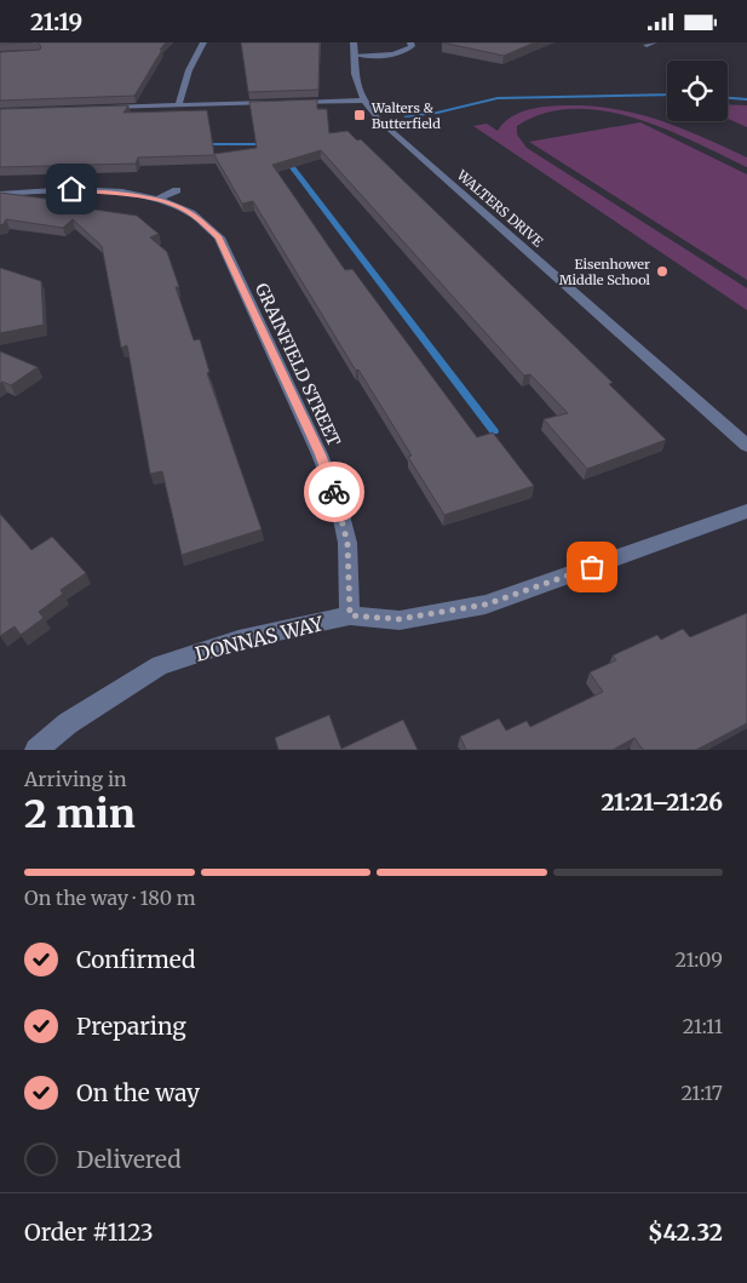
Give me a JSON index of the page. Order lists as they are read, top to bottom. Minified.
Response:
{"streets":{"street":["WALTERS DRIVE","GRAINFIELD STREET","DONNAS WAY"]},"crossings":[["GRAINFIELD STREET","DONNAS WAY"]],"places":{"transit":["Walters & Butterfield"],"other":["Eisenhower Middle School"]},"page":{"status":"21:19","heading":["2 min","Arriving in","21:21–21:26"],"panel":["Order #1123","$42.32"],"bar":"On the way · 180 m","list":[["Confirmed","21:09"],["Preparing","21:11"],["On the way","21:17"],"Delivered"]}}
